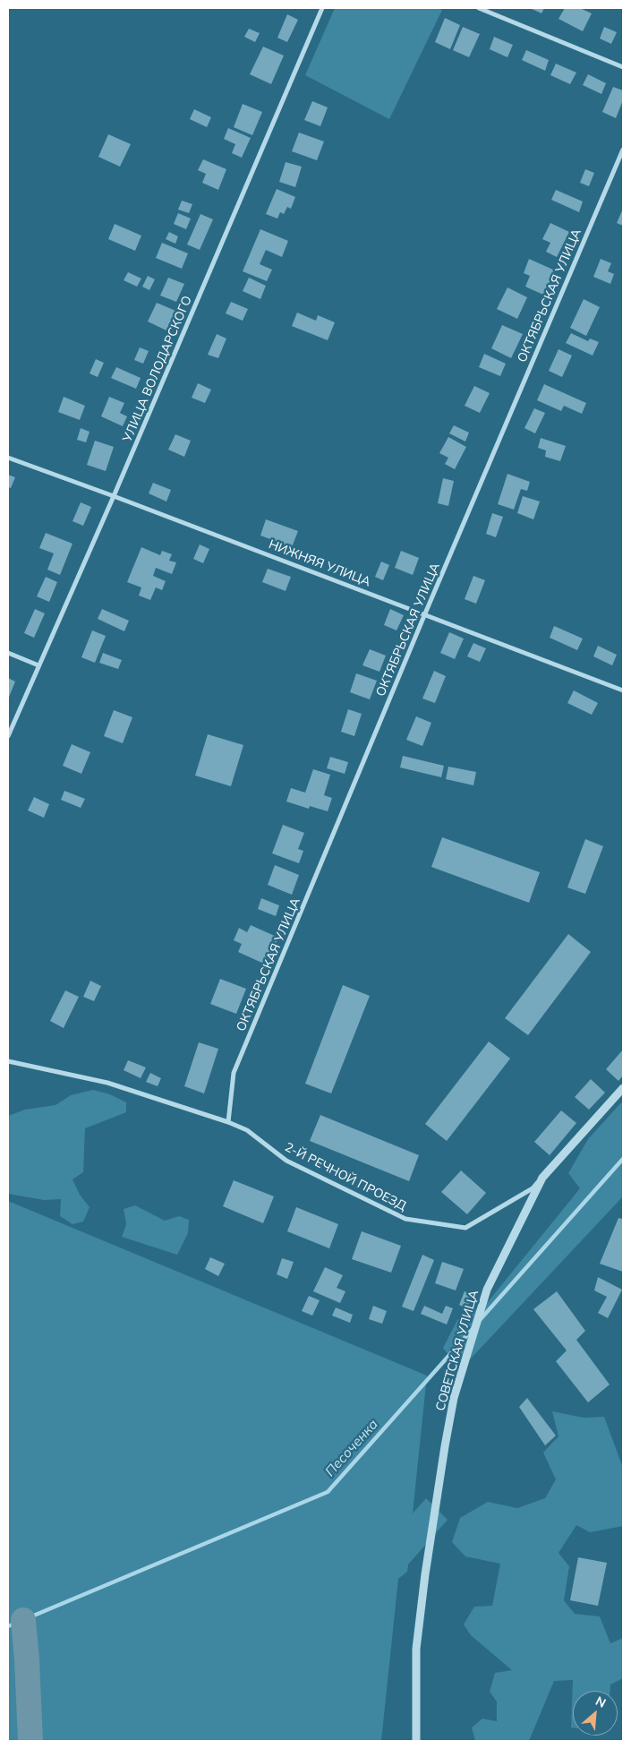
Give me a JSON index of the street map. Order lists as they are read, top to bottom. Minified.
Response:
{"streets":{"street":["ОКТЯБРЬСКАЯ УЛИЦА","УЛИЦА ВОЛОДАРСКОГО","НИЖНЯЯ УЛИЦА","2-Й РЕЧНОЙ ПРОЕЗД","СОВЕТСКАЯ УЛИЦА"]},"crossings":[["ОКТЯБРЬСКАЯ УЛИЦА","НИЖНЯЯ УЛИЦА"],["ОКТЯБРЬСКАЯ УЛИЦА","2-Й РЕЧНОЙ ПРОЕЗД"],["УЛИЦА ВОЛОДАРСКОГО","НИЖНЯЯ УЛИЦА"],["2-Й РЕЧНОЙ ПРОЕЗД","СОВЕТСКАЯ УЛИЦА"]],"water":["Песоченка"],"north":"top right"}
